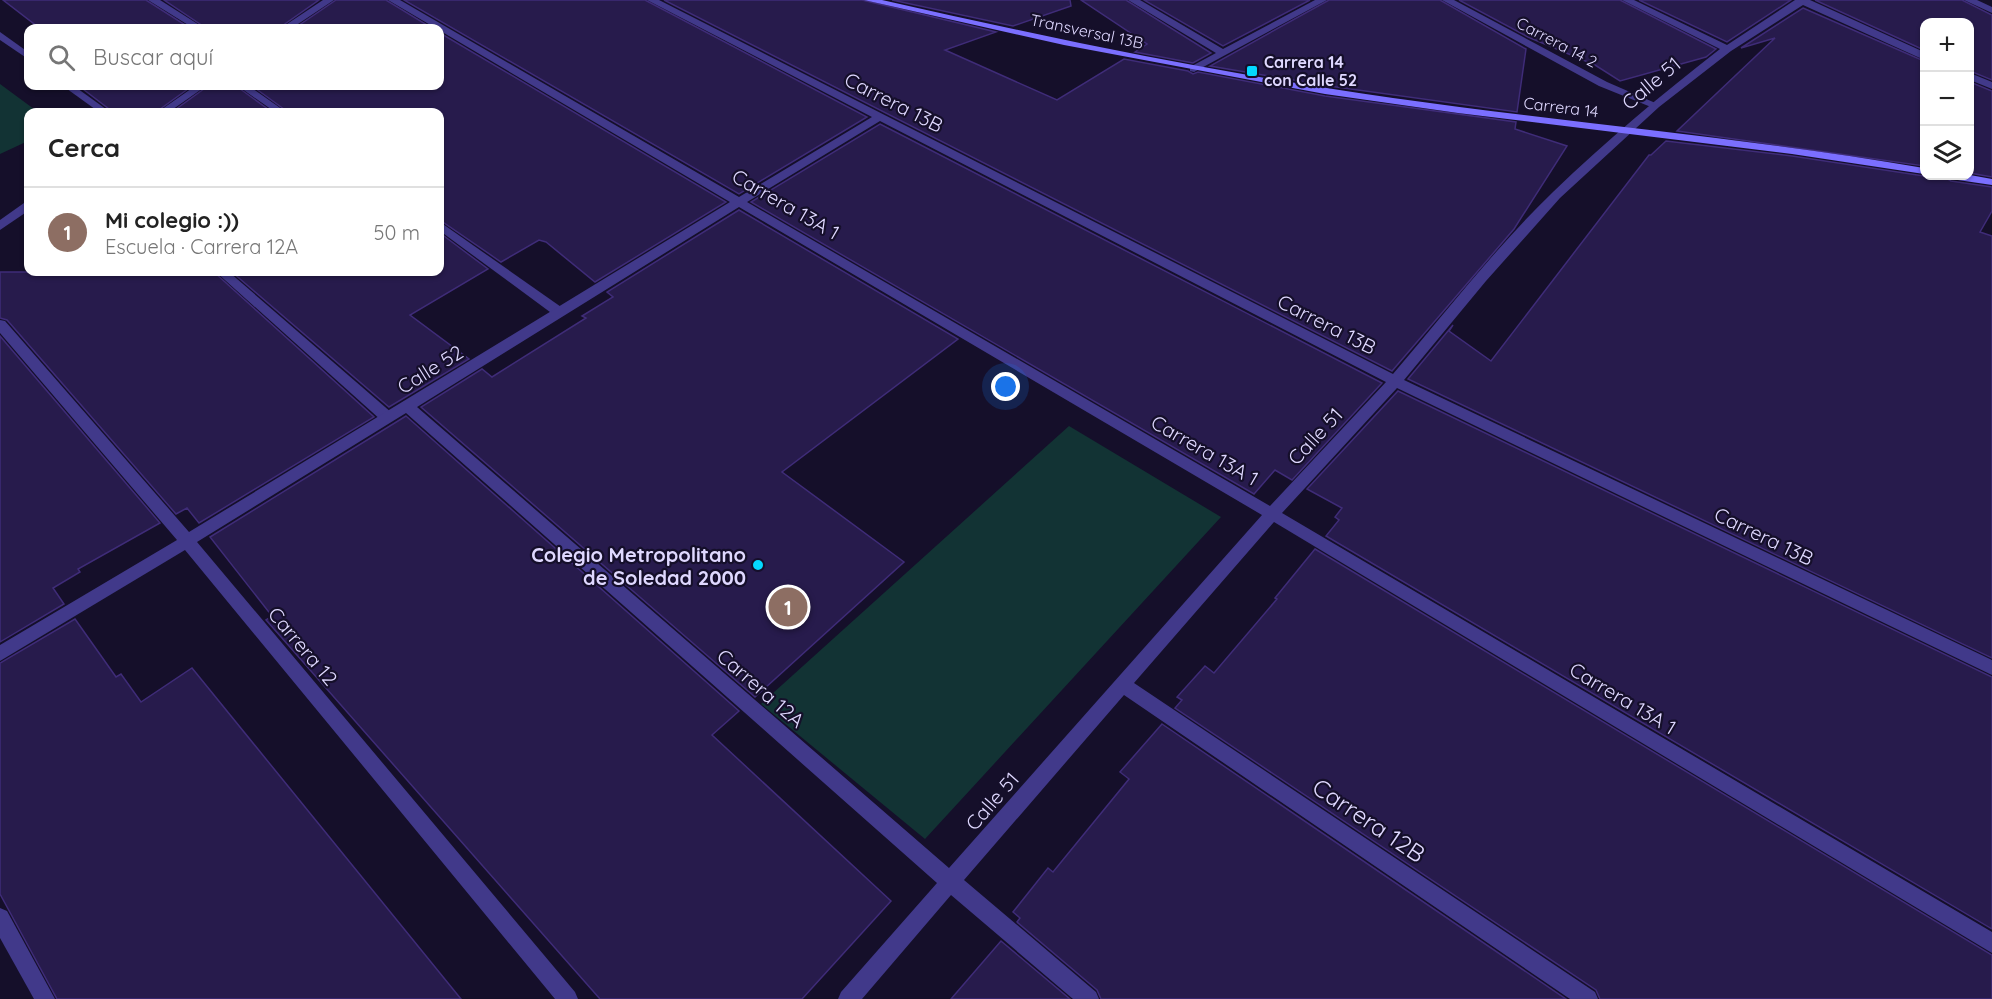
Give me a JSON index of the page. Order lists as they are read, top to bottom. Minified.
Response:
{"streets":{"main road":["Transversal 13B","Carrera 14"],"street":["Carrera 14 2","Calle 51","Carrera 13B","Carrera 13A 1","Calle 52","Carrera 12","Carrera 12A","Carrera 12B"]},"crossings":[["Transversal 13B","Carrera 14"],["Carrera 14 2","Calle 51"],["Calle 51","Carrera 13B"],["Calle 51","Carrera 14"],["Calle 51","Carrera 13A 1"],["Calle 51","Carrera 12A"],["Calle 51","Carrera 12B"],["Carrera 13B","Calle 52"],["Carrera 13A 1","Calle 52"],["Calle 52","Carrera 12"],["Calle 52","Carrera 12A"]],"places":{"transit":["Carrera 14 con Calle 52"],"other":["Colegio Metropolitano de Soledad 2000"]},"page":{"map_buttons":["+","−"],"search":"Buscar aquí","heading":"Cerca","list":[{"mark":"1","name":"Mi colegio :))","note":"Escuela · Carrera 12A","value":"50 m"}],"pins":"1"}}
